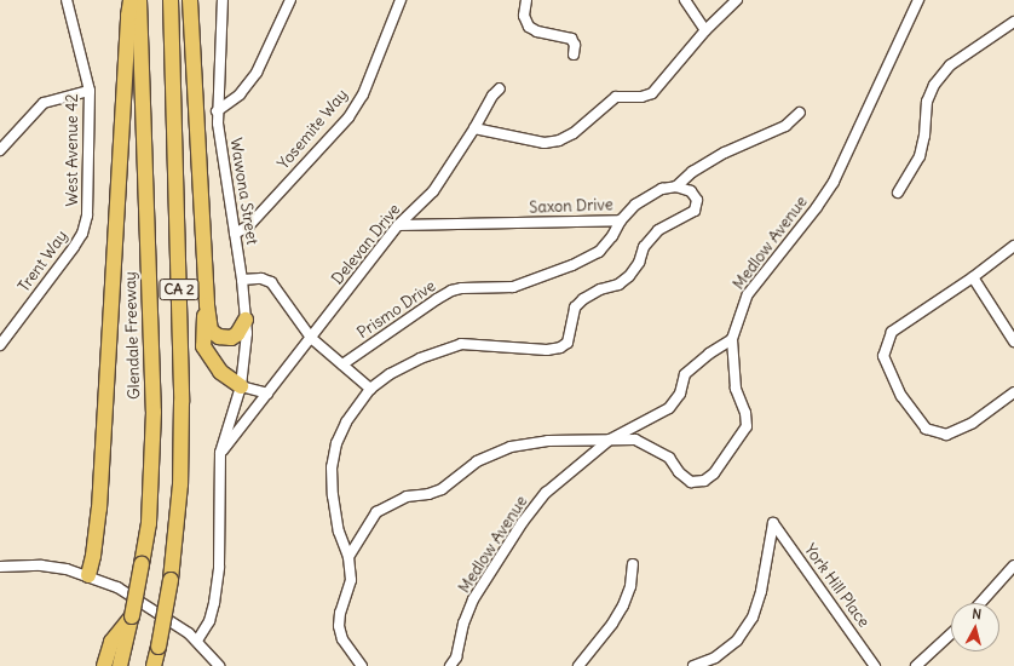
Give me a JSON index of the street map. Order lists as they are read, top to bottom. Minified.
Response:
{"streets":{"highway":["CA 2","Glendale Freeway"],"street":["Yosemite Way","West Avenue 42","Wawona Street","Saxon Drive","Medlow Avenue","Delevan Drive","Trent Way","Prismo Drive","York Hill Place"]},"crossings":[["Yosemite Way","Wawona Street"],["West Avenue 42","Trent Way"],["Saxon Drive","Delevan Drive"],["Saxon Drive","Prismo Drive"]],"north":"top"}
